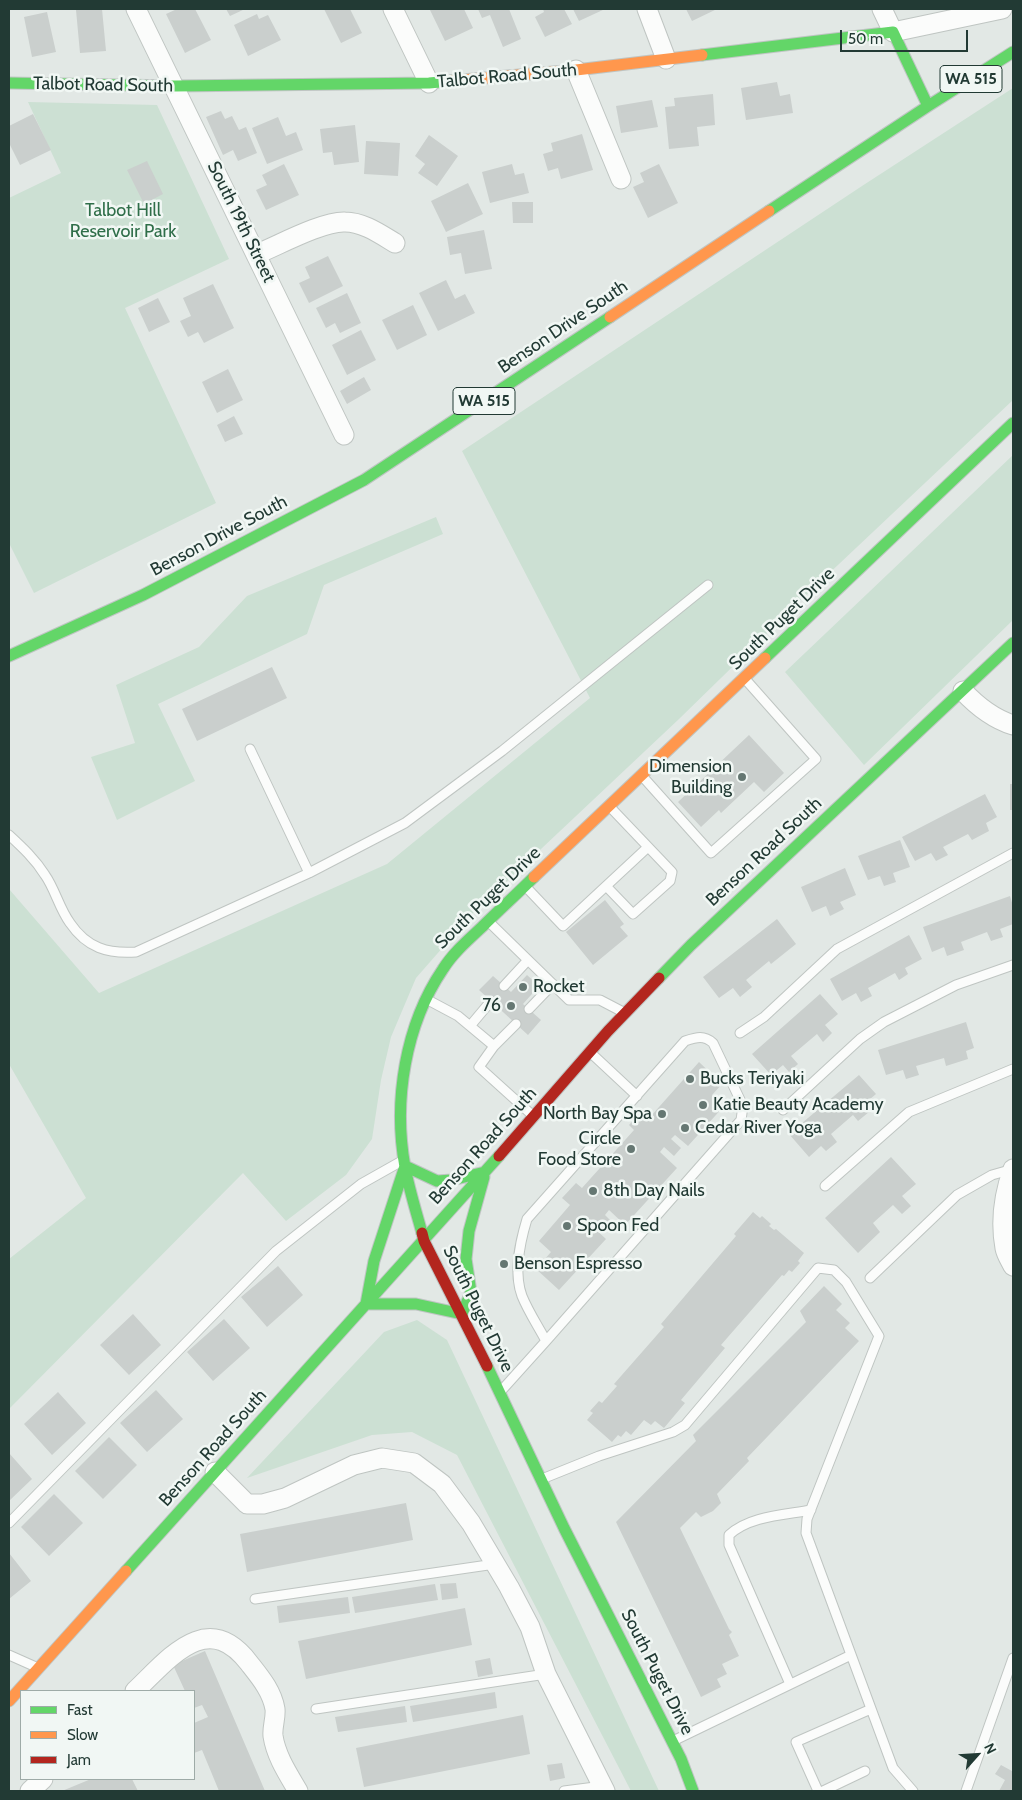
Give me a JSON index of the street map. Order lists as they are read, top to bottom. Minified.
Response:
{"streets":{"street":["Talbot Road South","WA 515","South 19th Street","Benson Drive South","South Puget Drive","Benson Road South"]},"crossings":[["Talbot Road South","South 19th Street"],["South Puget Drive","Benson Road South"]],"parks":["Talbot Hill Reservoir Park"],"places":["Dimension Building","Rocket","76","Bucks Teriyaki","Katie Beauty Academy","North Bay Spa","Cedar River Yoga","Circle Food Store","8th Day Nails","Spoon Fed","Benson Espresso"],"legend":["Fast","Slow","Jam"],"scale_bar":"50 m","north":"top right"}
